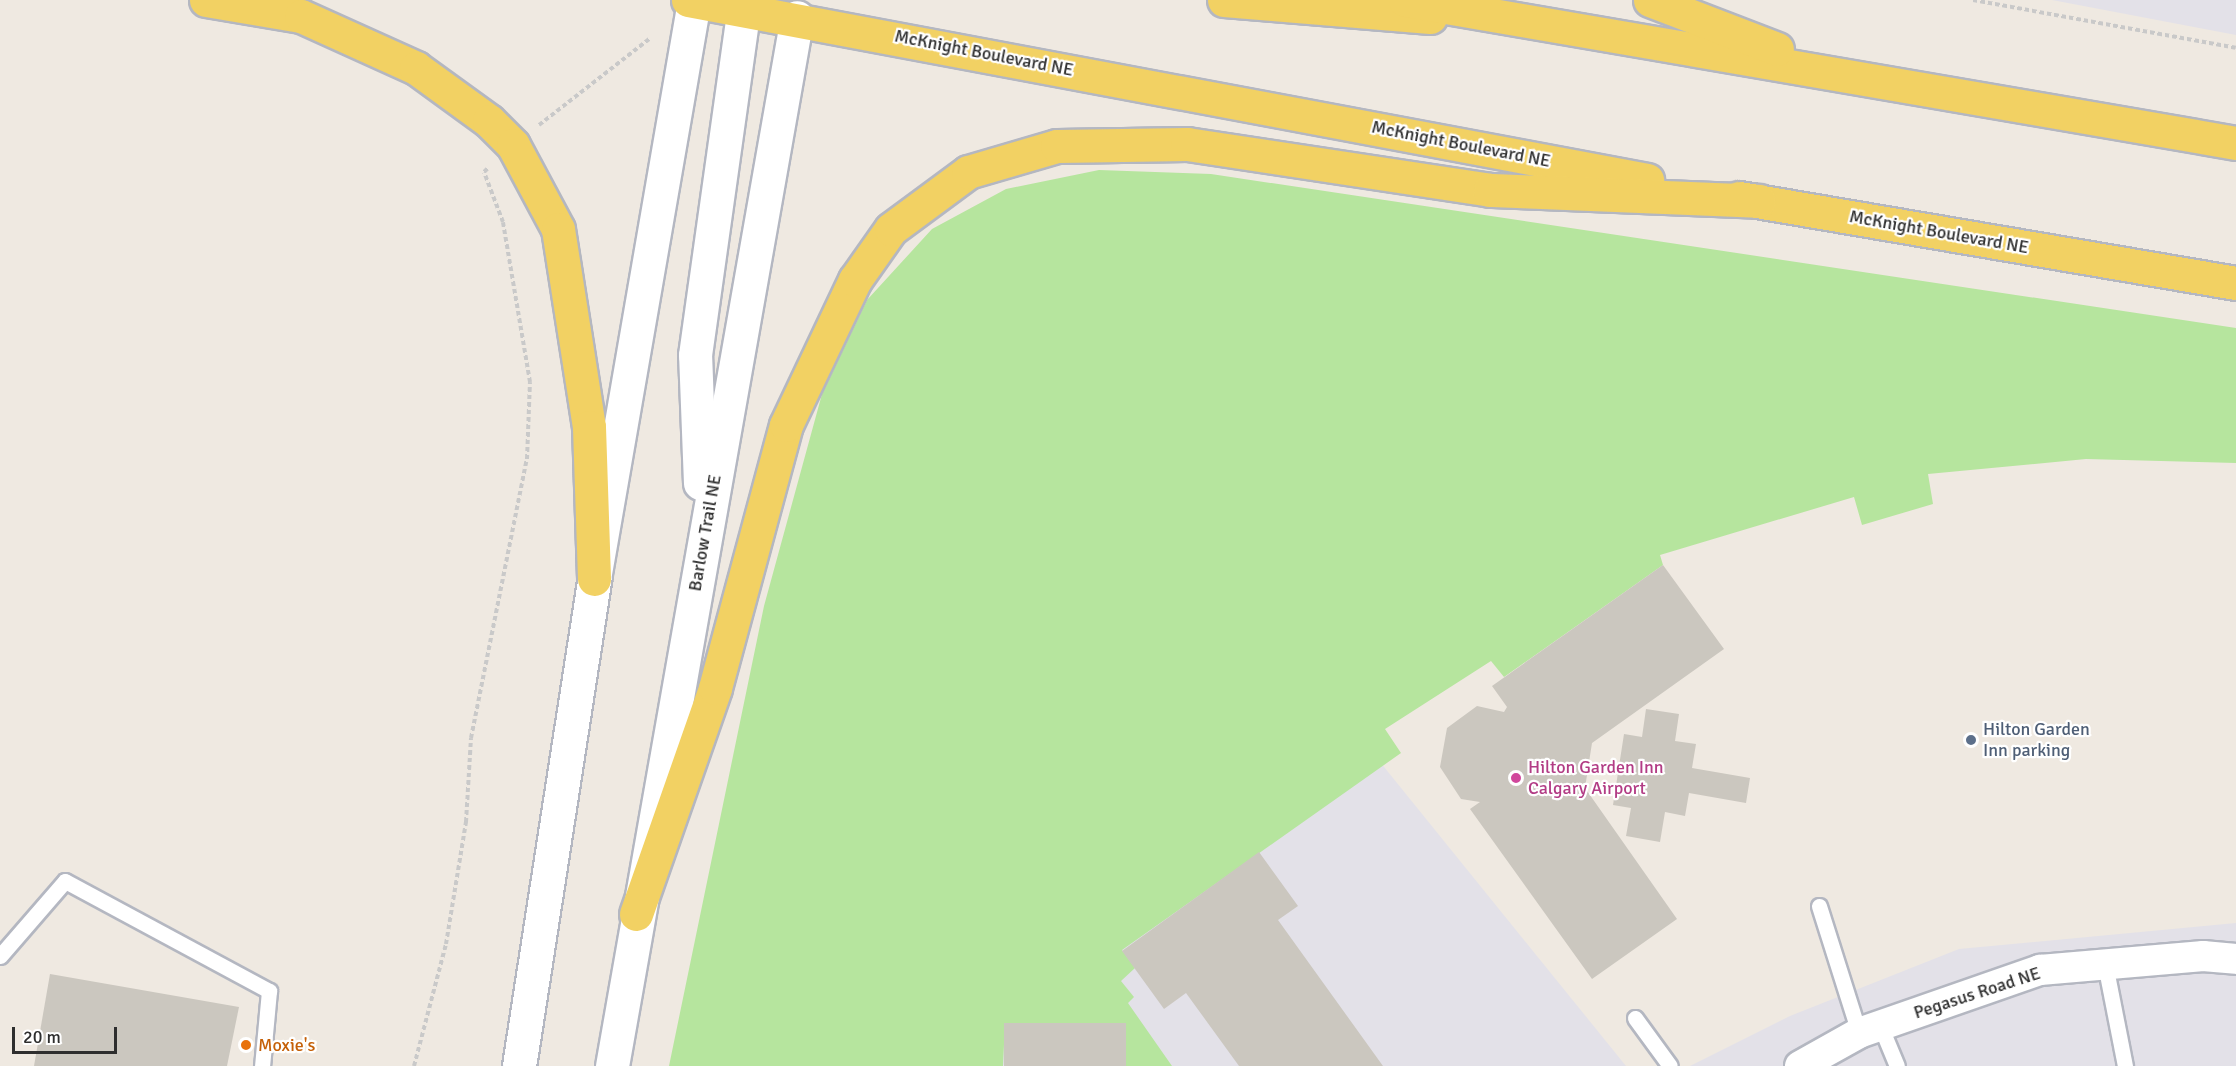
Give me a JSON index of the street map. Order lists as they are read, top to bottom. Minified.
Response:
{"streets":{"main road":["McKnight Boulevard NE"],"street":["Barlow Trail NE","Pegasus Road NE"]},"crossings":[["McKnight Boulevard NE","Barlow Trail NE"]],"places":["Hilton Garden Inn parking","Hilton Garden Inn Calgary Airport","Moxie's"],"scale_bar":"20 m"}
